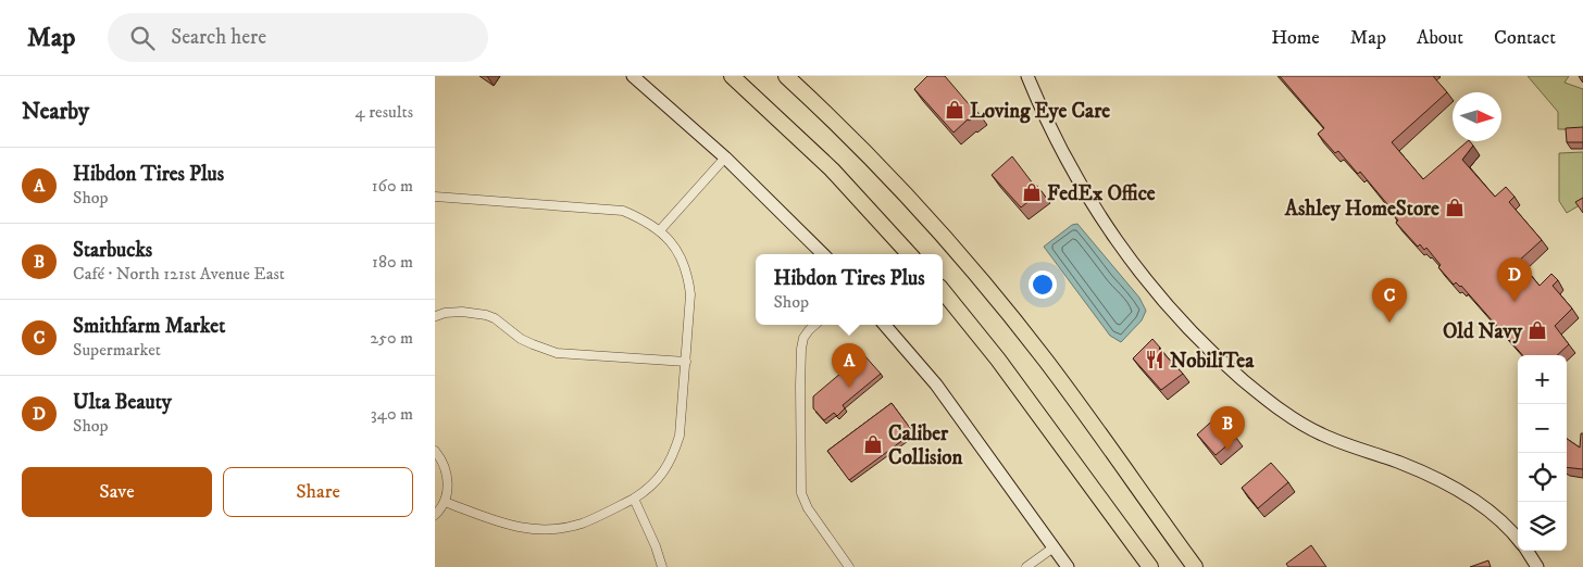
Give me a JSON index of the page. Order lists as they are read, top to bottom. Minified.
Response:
{"places":{"shop":["Loving Eye Care","FedEx Office","Ashley HomeStore","Old Navy","Caliber Collision"],"restaurant":["NobiliTea"]},"north":"right","page":{"header":"Map","search":"Search here","nav":["Home","Map","About","Contact"],"heading":["Nearby","4 results"],"list":[{"mark":"A","name":"Hibdon Tires Plus","note":"Shop","value":"160 m"},{"mark":"B","name":"Starbucks","note":"Café · North 121st Avenue East","value":"180 m"},{"mark":"C","name":"Smithfarm Market","note":"Supermarket","value":"250 m"},{"mark":"D","name":"Ulta Beauty","note":"Shop","value":"340 m"}],"popup":["Hibdon Tires Plus","Shop"],"pins":["D","C","A","B"],"map_buttons":["+","−"],"buttons":["Save","Share"]}}
